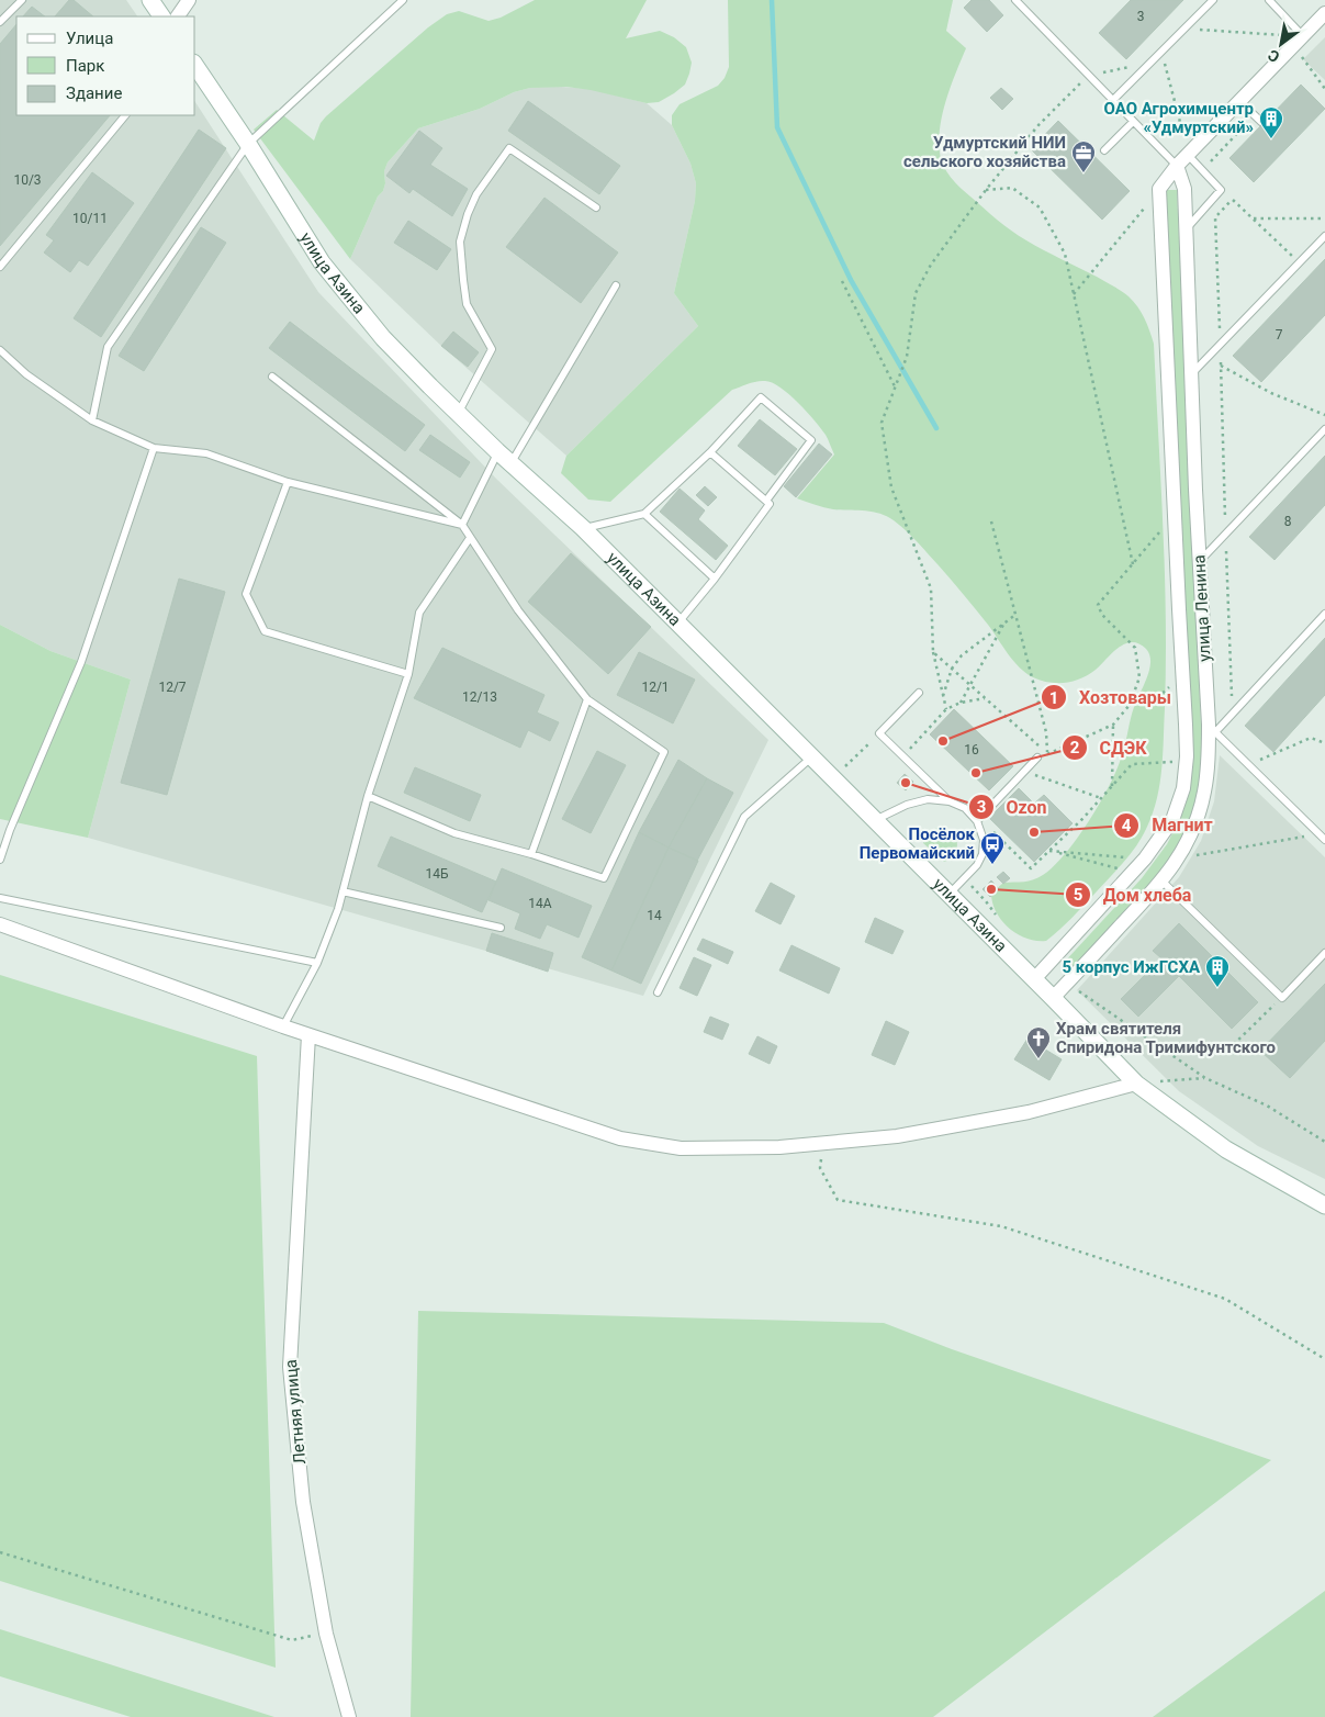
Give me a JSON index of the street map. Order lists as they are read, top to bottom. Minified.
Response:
{"streets":{"street":["улица Азина","улица Ленина","Летняя улица"]},"crossings":[["улица Азина","улица Ленина"]],"places":{"building":["ОАО Агрохимцентр «Удмуртский»","5 корпус ИжГСХА"],"office":["Удмуртский НИИ сельского хозяйства"],"other":["Хозтовары","СДЭК","Ozon","Магнит","Дом хлеба"],"bus stop":["Посёлок Первомайский"],"church":["Храм святителя Спиридона Тримифунтского"]},"house_numbers":["3","10/3","10/11","7","8","12/7","12/1","12/13","16","14Б","14А","14"],"legend":["Улица","Парк","Здание"],"north":"bottom left"}
